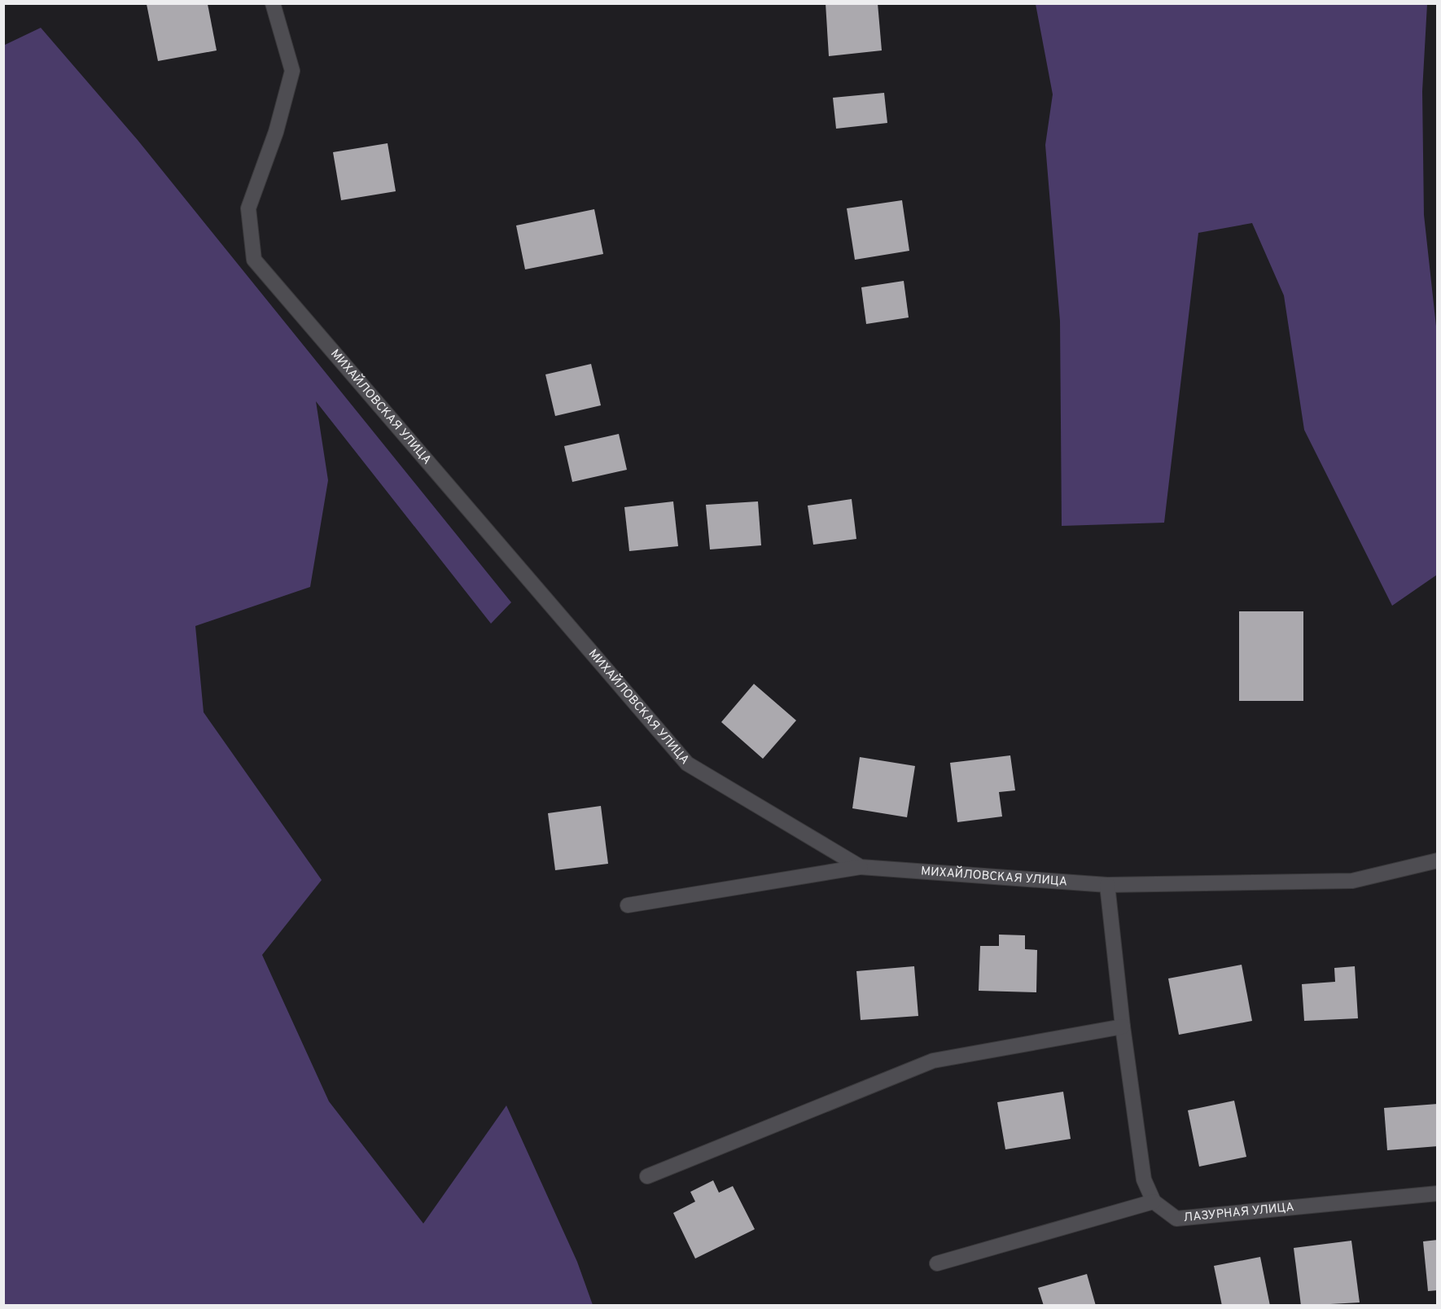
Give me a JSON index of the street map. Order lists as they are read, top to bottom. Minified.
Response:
{"streets":{"street":["МИХАЙЛОВСКАЯ УЛИЦА","ЛАЗУРНАЯ УЛИЦА"]}}
